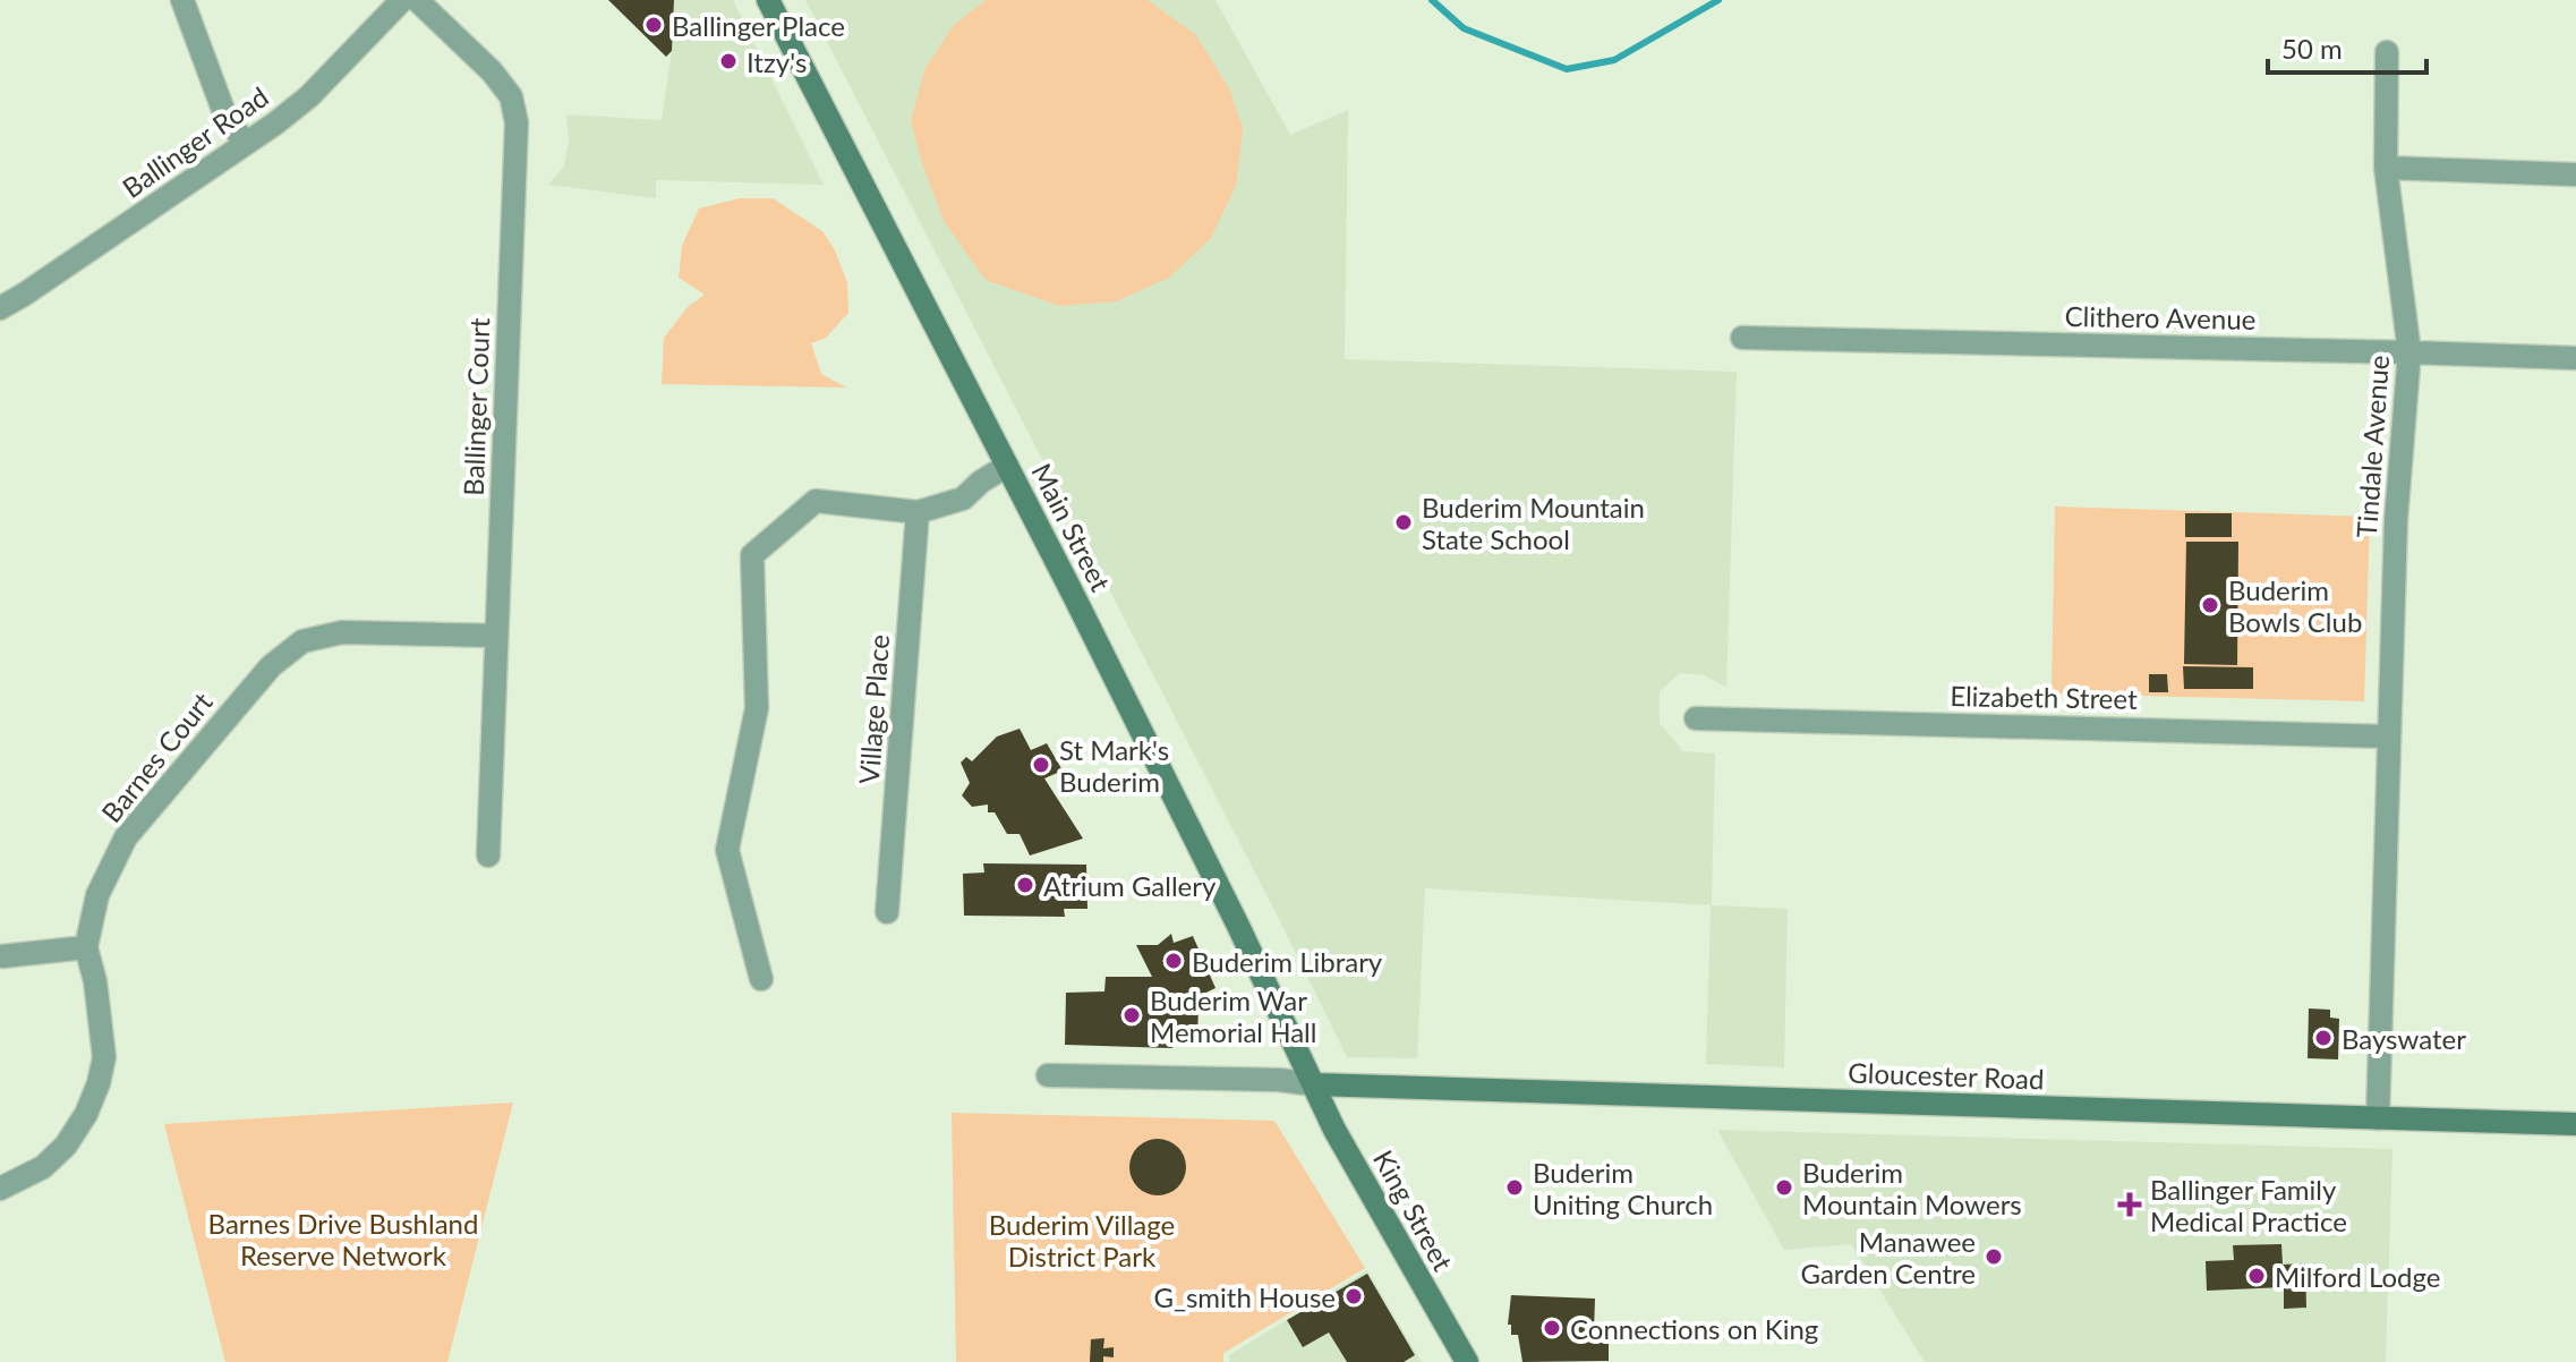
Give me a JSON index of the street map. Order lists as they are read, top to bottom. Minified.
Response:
{"streets":{"main road":["Main Street","Gloucester Road","King Street"],"street":["Ballinger Road","Clithero Avenue","Ballinger Court","Tindale Avenue","Elizabeth Street","Village Place","Barnes Court"]},"crossings":[["Clithero Avenue","Tindale Avenue"],["Ballinger Court","Barnes Court"],["Tindale Avenue","Elizabeth Street"],["Tindale Avenue","Gloucester Road"],["Main Street","Gloucester Road"],["Main Street","King Street"],["Gloucester Road","King Street"]],"parks":["Barnes Drive Bushland Reserve Network","Buderim Village District Park"],"places":{"other":["Ballinger Place","Itzy's","Buderim Mountain State School","Buderim Bowls Club","St Mark's Buderim","Atrium Gallery","Buderim Library","Buderim War Memorial Hall","Bayswater","Buderim Uniting Church","Buderim Mountain Mowers","Manawee Garden Centre","Milford Lodge","G_smith House","Connections on King"],"health":["Ballinger Family Medical Practice"]},"scale_bar":"50 m"}
